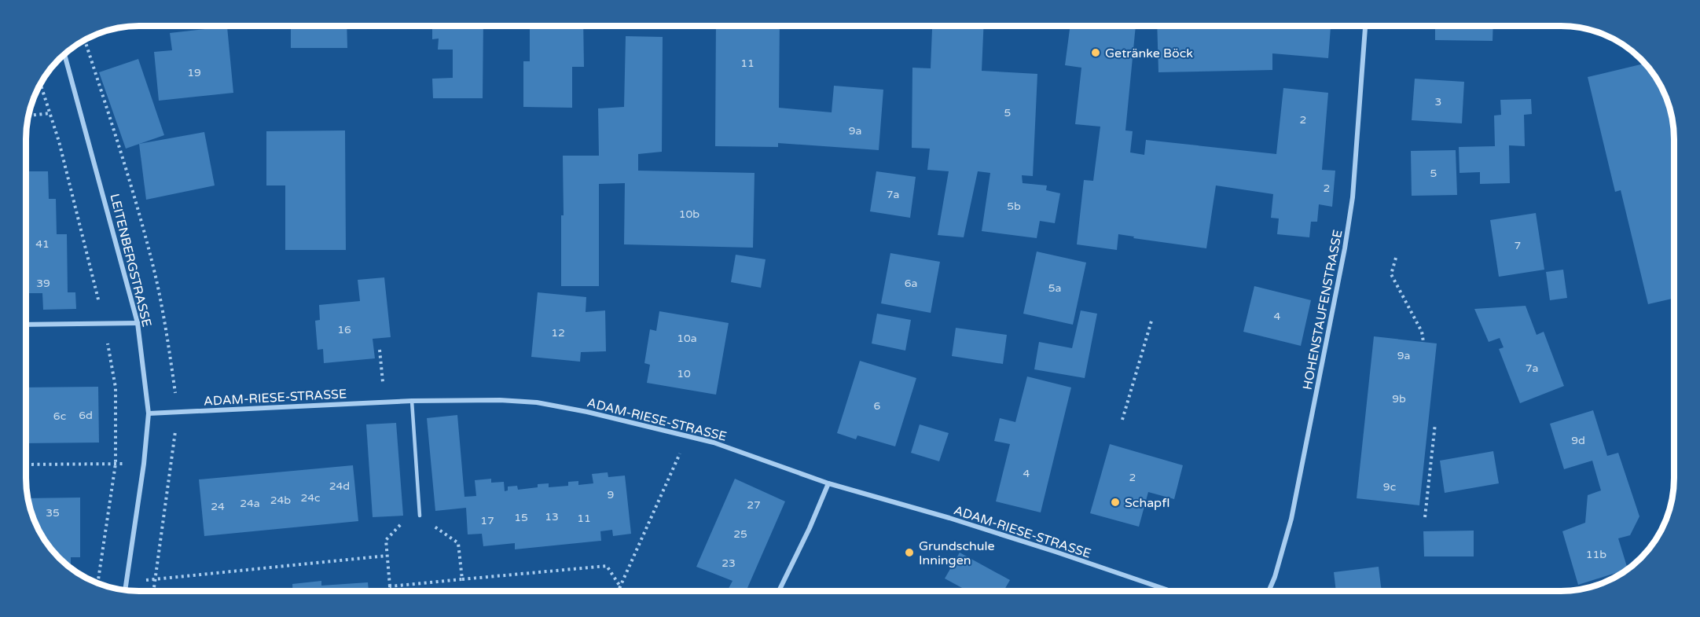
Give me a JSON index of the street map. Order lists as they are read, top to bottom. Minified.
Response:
{"streets":{"street":["LEITENBERGSTRASSE","HOHENSTAUFENSTRASSE","ADAM-RIESE-STRASSE"]},"crossings":[["LEITENBERGSTRASSE","ADAM-RIESE-STRASSE"]],"places":["Getränke Böck","Schapfl","Grundschule Inningen"],"house_numbers":["11","19","3","5","2","9a","5","2","7a","5b","10b","41","7","39","6a","5a","4","16","12","10a","9a","7a","10","9b","6","6d","6c","9d","4","2","24d","9c","9","24c","24b","24a","27","24","35","13","15","11","17","25","11b","23"]}
